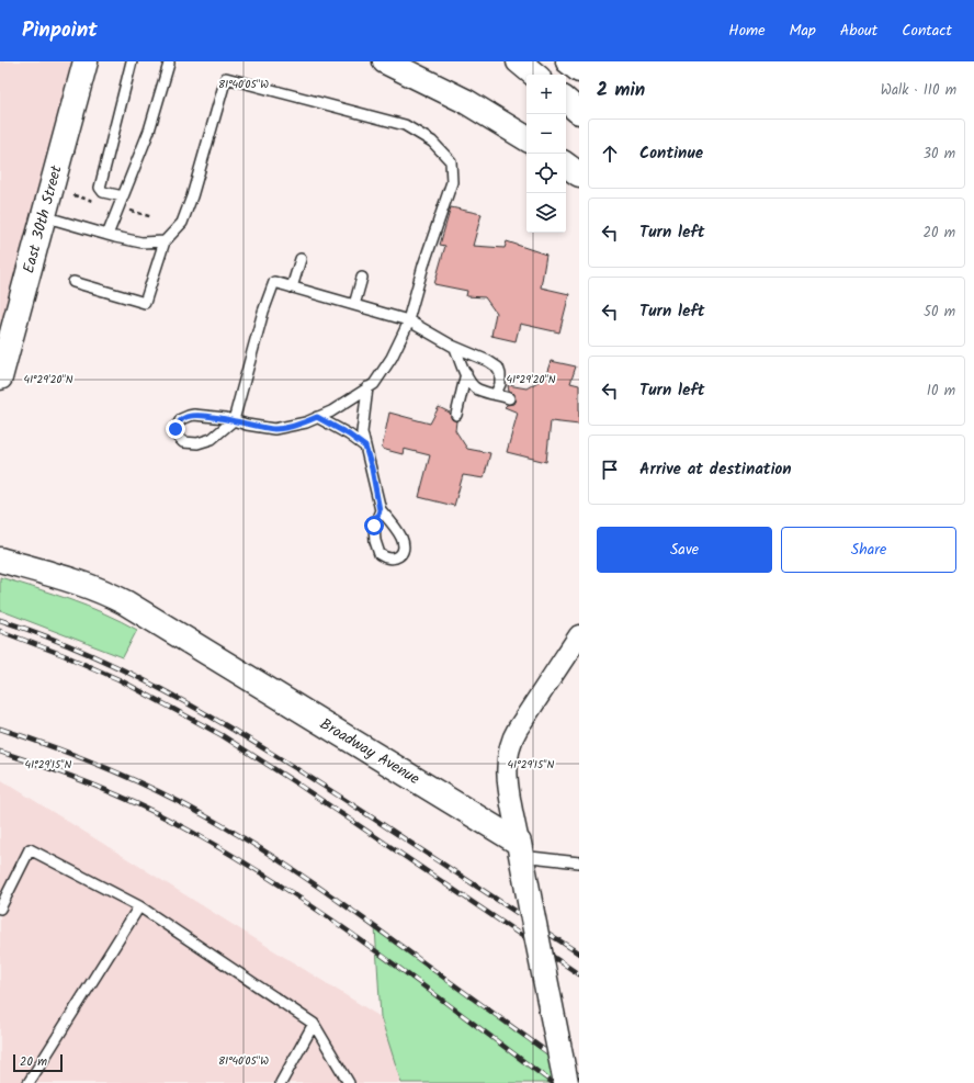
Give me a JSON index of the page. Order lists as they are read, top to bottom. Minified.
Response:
{"streets":{"main road":["East 30th Street","Broadway Avenue"]},"scale_bar":"20 m","page":{"header":"Pinpoint","nav":["Home","Map","About","Contact"],"heading":["2 min","Walk · 110 m"],"map_buttons":["+","−"],"list":[["Continue","30 m"],["Turn left","20 m"],["Turn left","50 m"],["Turn left","10 m"],"Arrive at destination"],"buttons":["Save","Share"],"scale":"20 m"},"coordinates":["81°40'05\"W","41°29'20\"N","41°29'15\"N"]}
